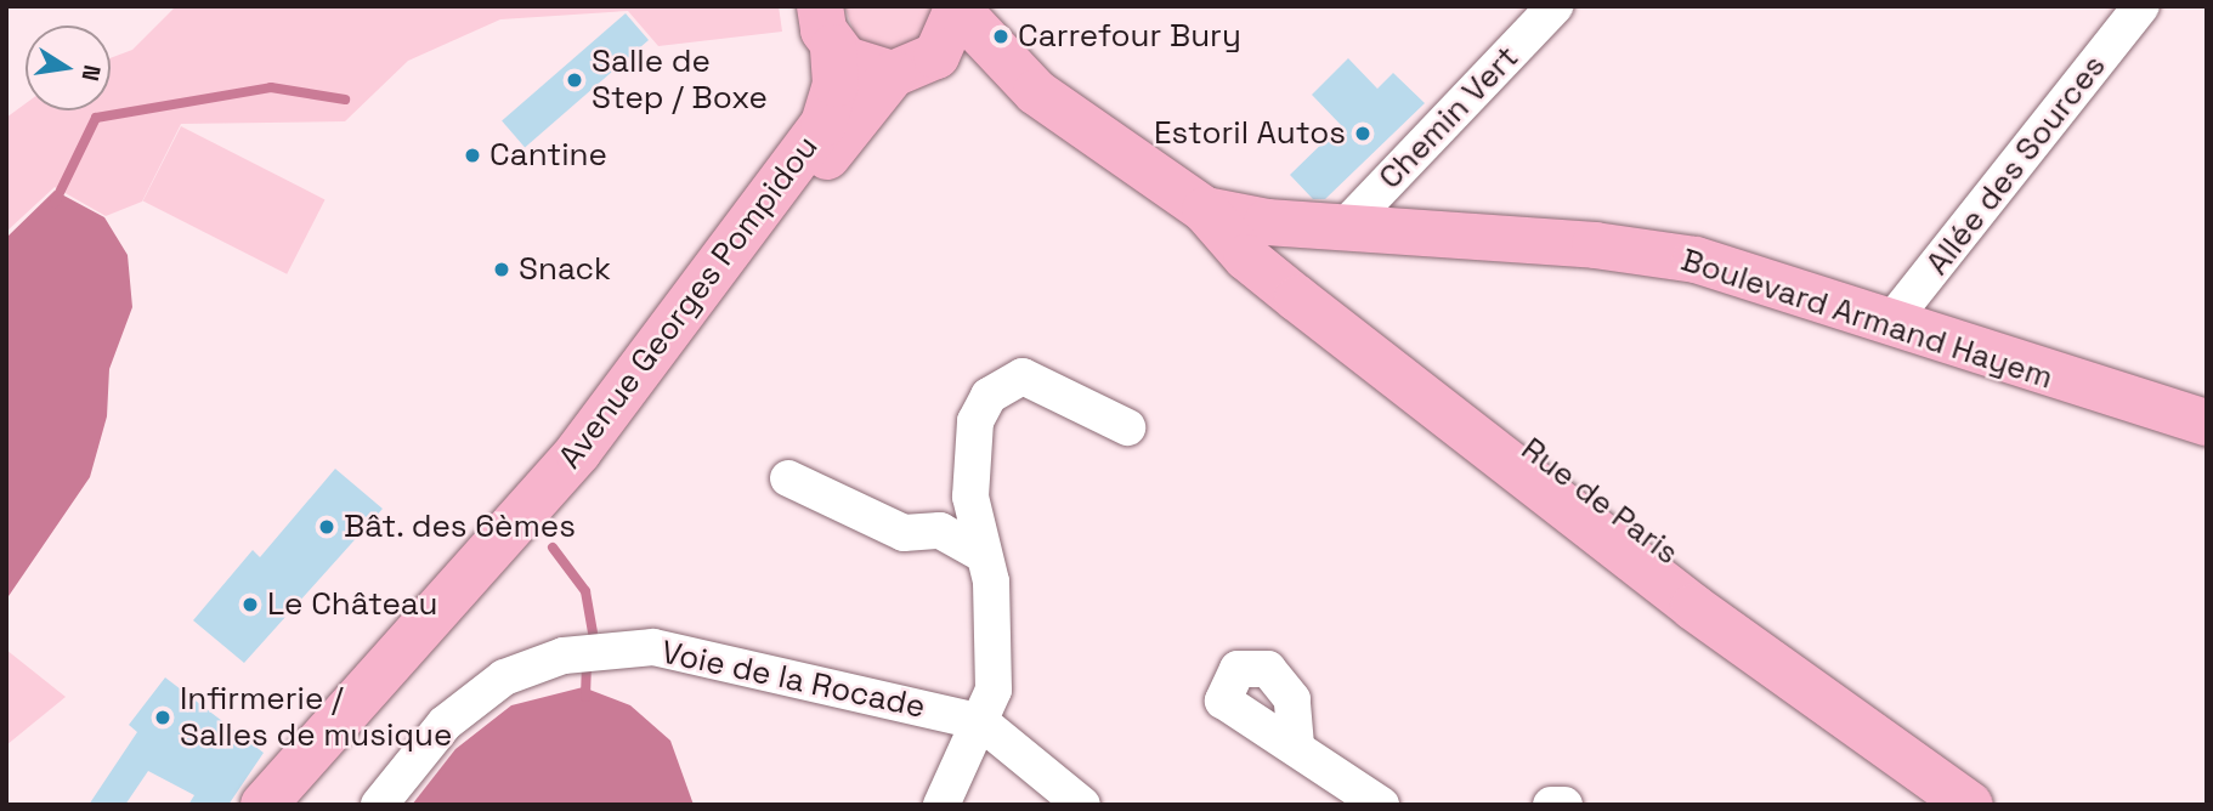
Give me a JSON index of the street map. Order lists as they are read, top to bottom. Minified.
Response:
{"streets":{"main road":["Avenue Georges Pompidou","Boulevard Armand Hayem","Rue de Paris"],"street":["Chemin Vert","Allée des Sources","Voie de la Rocade"]},"crossings":[["Chemin Vert","Boulevard Armand Hayem"],["Allée des Sources","Boulevard Armand Hayem"],["Avenue Georges Pompidou","Rue de Paris"],["Boulevard Armand Hayem","Rue de Paris"]],"places":["Carrefour Bury","Salle de Step / Boxe","Estoril Autos","Cantine","Snack","Bât. des 6èmes","Le Château","Infirmerie / Salles de musique"],"north":"right"}
